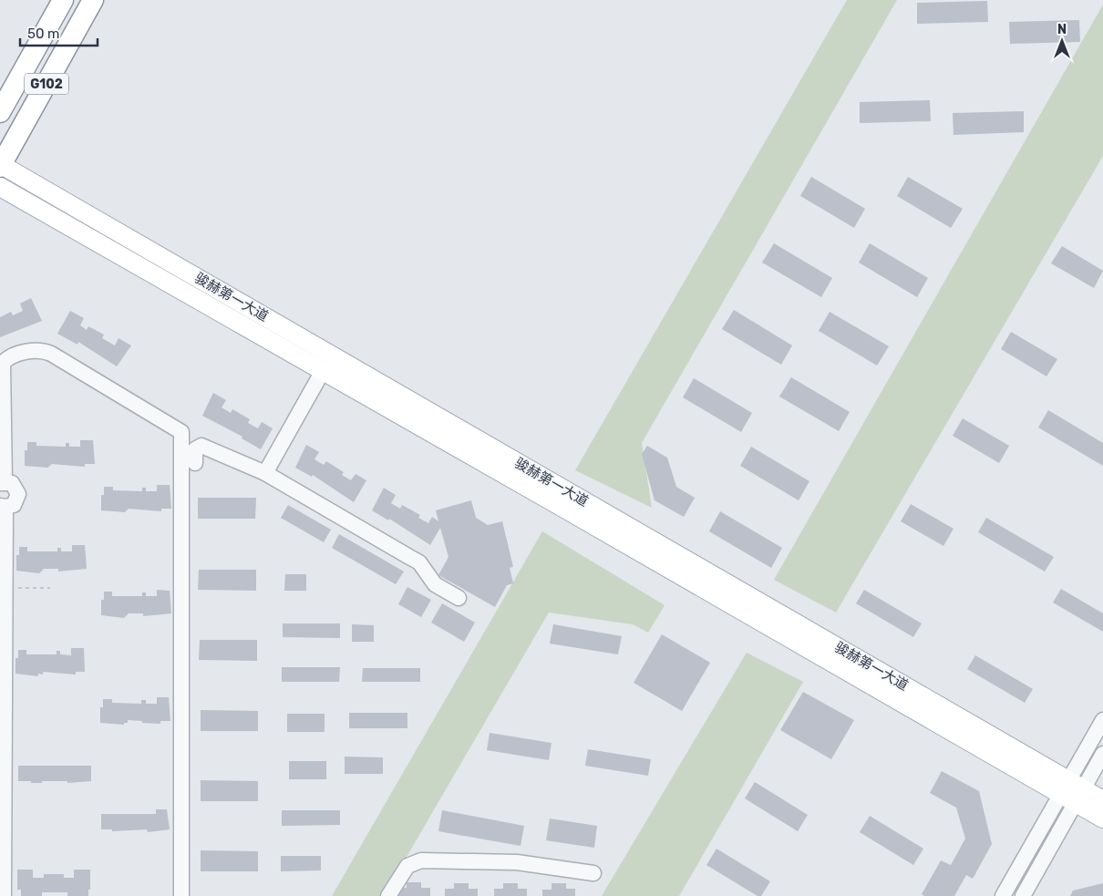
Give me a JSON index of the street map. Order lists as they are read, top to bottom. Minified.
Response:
{"streets":{"highway":["G102"],"main road":["骏赫第一大道"]},"crossings":[["G102","骏赫第一大道"]],"scale_bar":"50 m","north":"top"}
